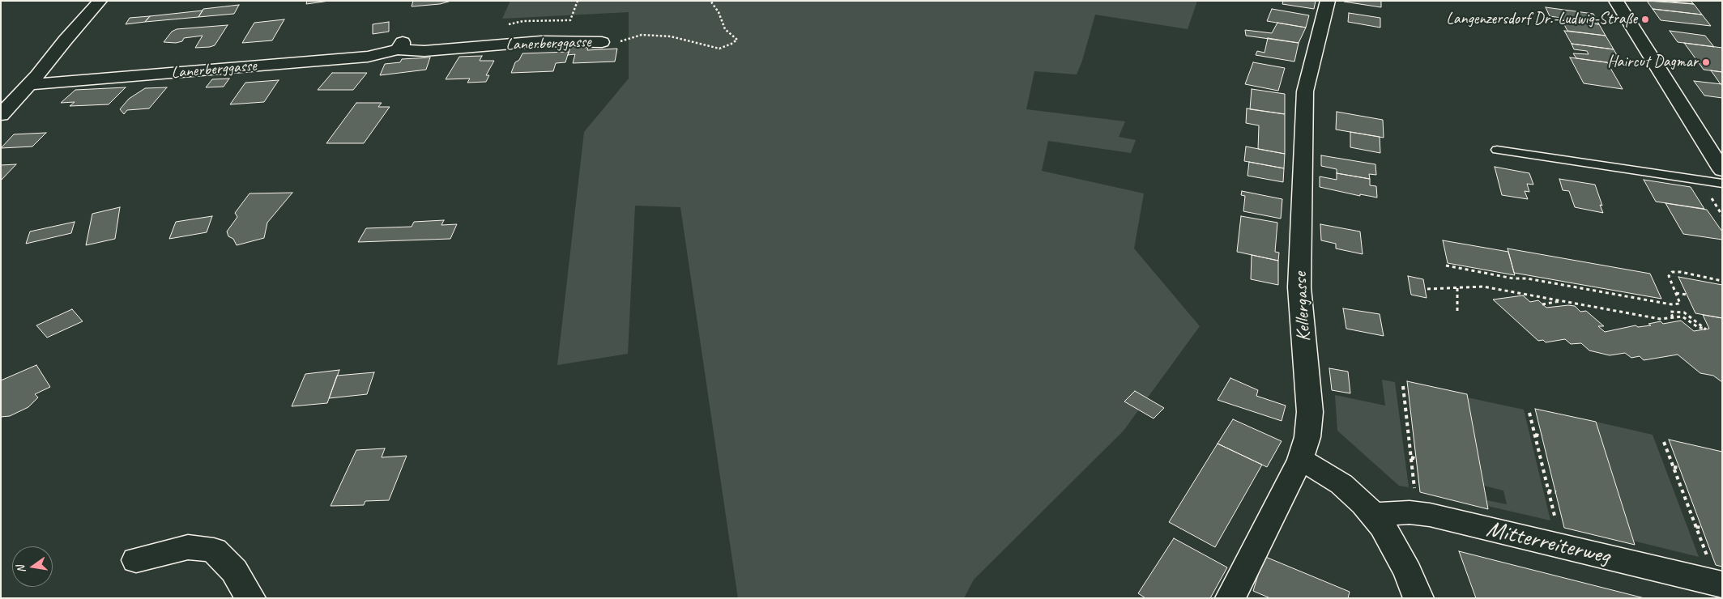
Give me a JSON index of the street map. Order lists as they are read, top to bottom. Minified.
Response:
{"streets":{"street":["Lanerberggasse","Kellergasse","Mitterreiterweg"]},"places":["Langenzersdorf Dr.-Ludwig-Straße","Haircut Dagmar"],"north":"left"}
